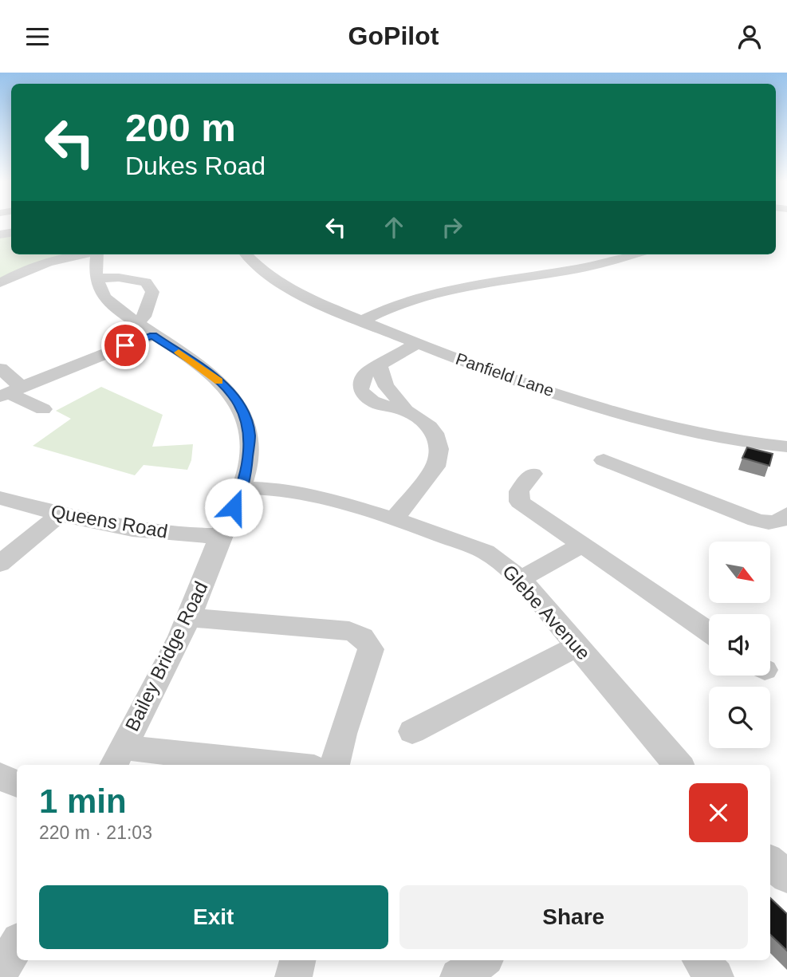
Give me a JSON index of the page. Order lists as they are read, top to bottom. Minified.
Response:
{"streets":{"street":["Panfield Lane","Queens Road","Glebe Avenue","Bailey Bridge Road"]},"crossings":[["Queens Road","Bailey Bridge Road"],["Glebe Avenue","Bailey Bridge Road"]],"north":"bottom right","page":{"header":"GoPilot","turn":["200 m","Dukes Road"],"heading":["1 min","220 m · 21:03"],"buttons":["Exit","Share"]}}
